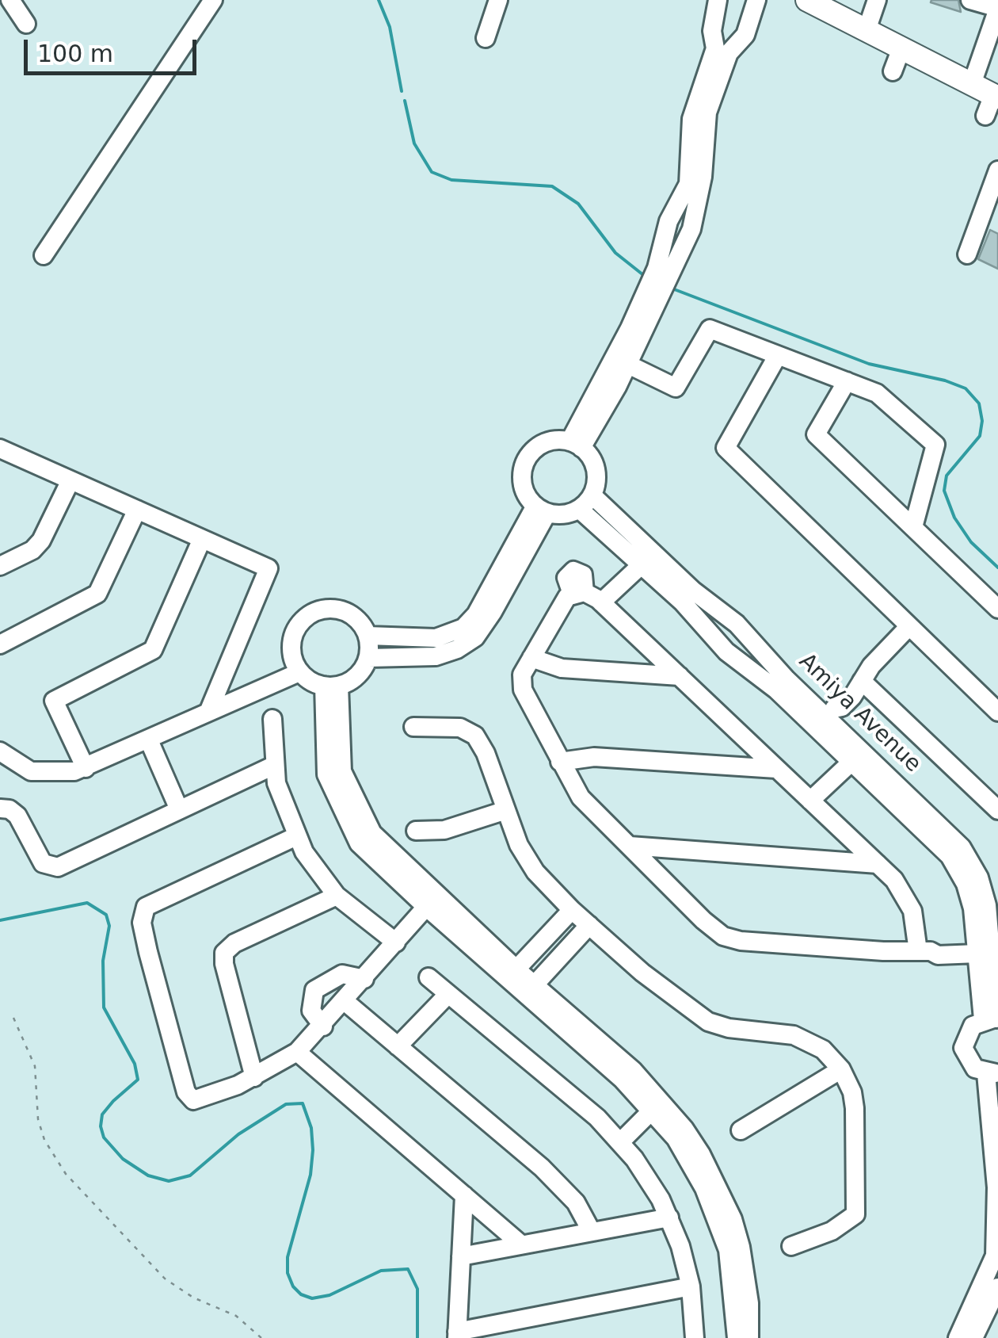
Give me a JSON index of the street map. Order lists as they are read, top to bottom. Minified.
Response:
{"streets":{"street":["Amiya Avenue"]},"scale_bar":"100 m"}
